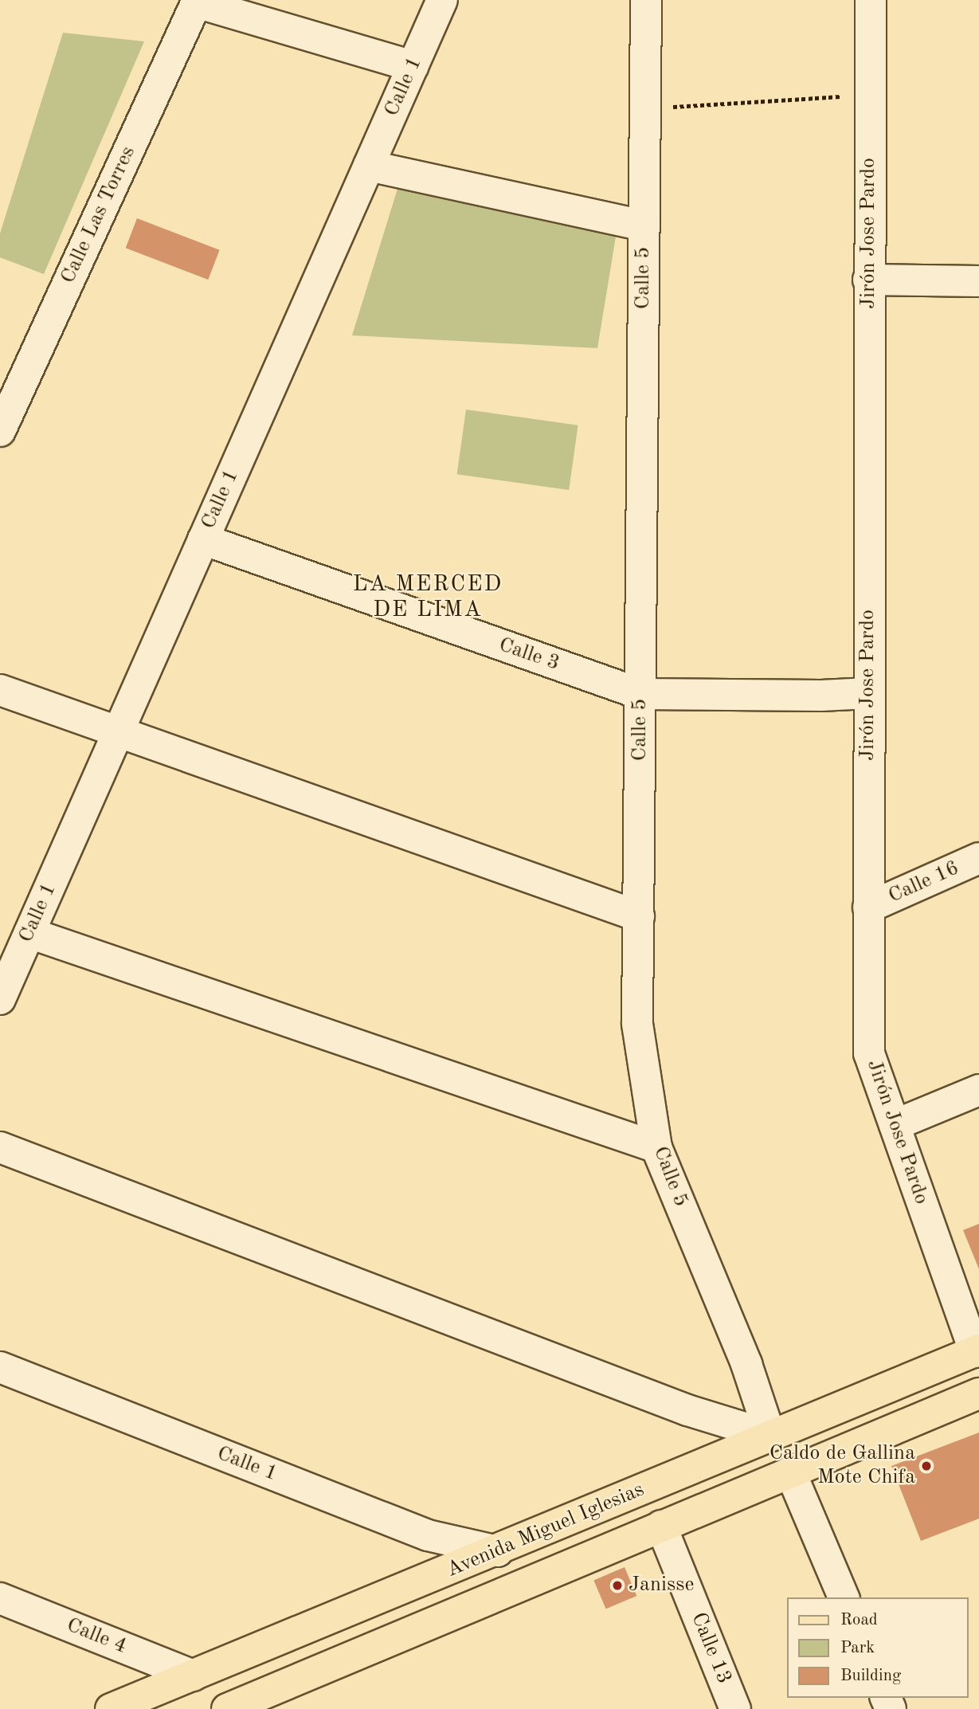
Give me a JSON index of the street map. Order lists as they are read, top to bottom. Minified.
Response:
{"streets":{"main road":["Avenida Miguel Iglesias"],"street":["Calle 1","Calle Las Torres","Jirón Jose Pardo","Calle 5","Calle 3","Calle 16","Calle 4","Calle 13"]},"crossings":[["Calle 1","Calle 3"],["Calle 1","Avenida Miguel Iglesias"],["Jirón Jose Pardo","Calle 3"],["Jirón Jose Pardo","Calle 16"],["Jirón Jose Pardo","Avenida Miguel Iglesias"],["Calle 5","Calle 3"],["Calle 5","Avenida Miguel Iglesias"],["Avenida Miguel Iglesias","Calle 4"],["Avenida Miguel Iglesias","Calle 13"]],"districts":["LA MERCED DE LIMA"],"places":["Caldo de Gallina Mote Chifa","Janisse"],"legend":["Road","Park","Building"]}
